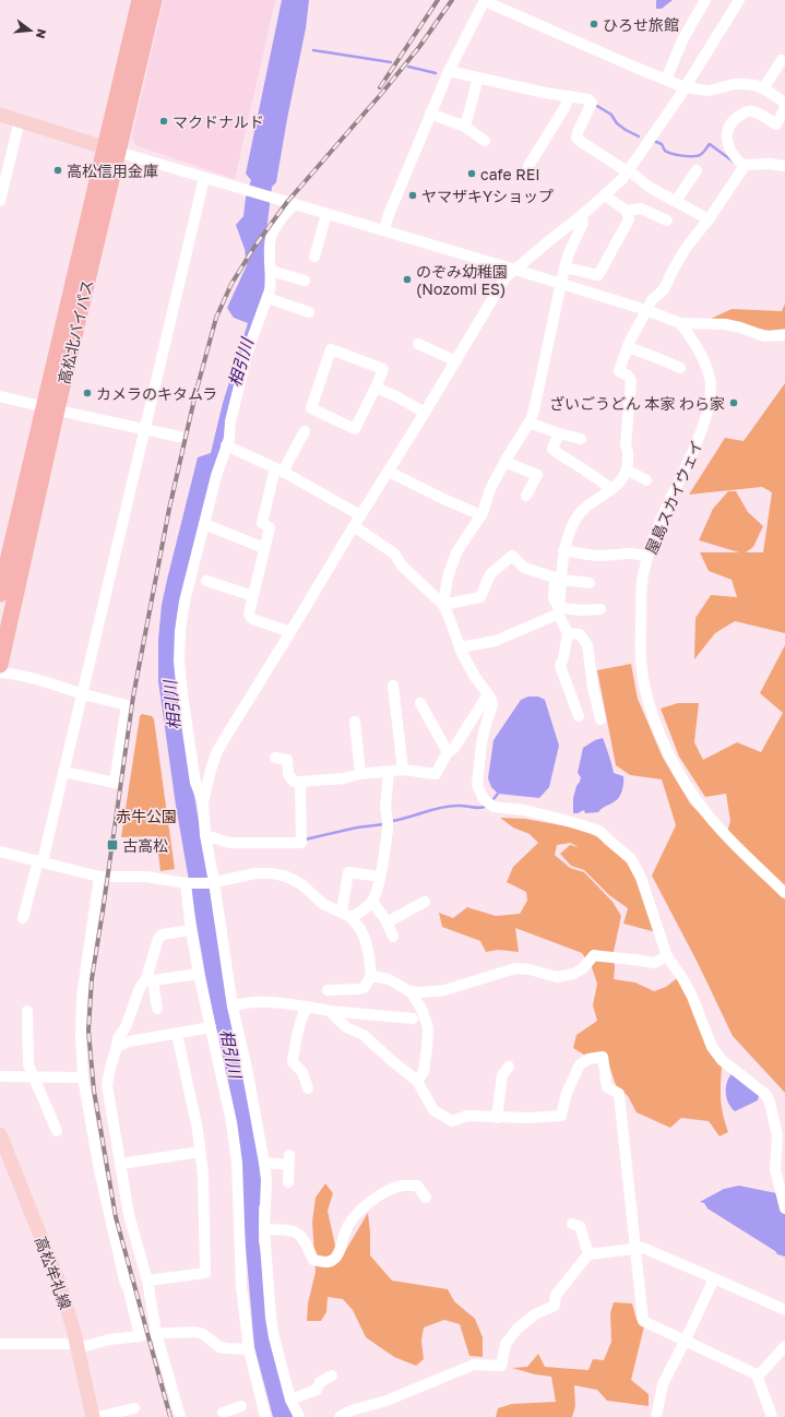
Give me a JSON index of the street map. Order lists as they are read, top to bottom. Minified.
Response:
{"streets":{"highway":["高松北バイパス"],"main road":["高松牟礼線"],"street":["屋島スカイウェイ"]},"water":["相引川"],"parks":["赤牛公園"],"places":{"other":["ひろせ旅館","マクドナルド","高松信用金庫","cafe REI","ヤマザキYショップ","のぞみ幼稚園 (Nozomi ES)","カメラのキタムラ","ざいごうどん 本家 わら家"],"transit":["古高松"]},"north":"right"}
